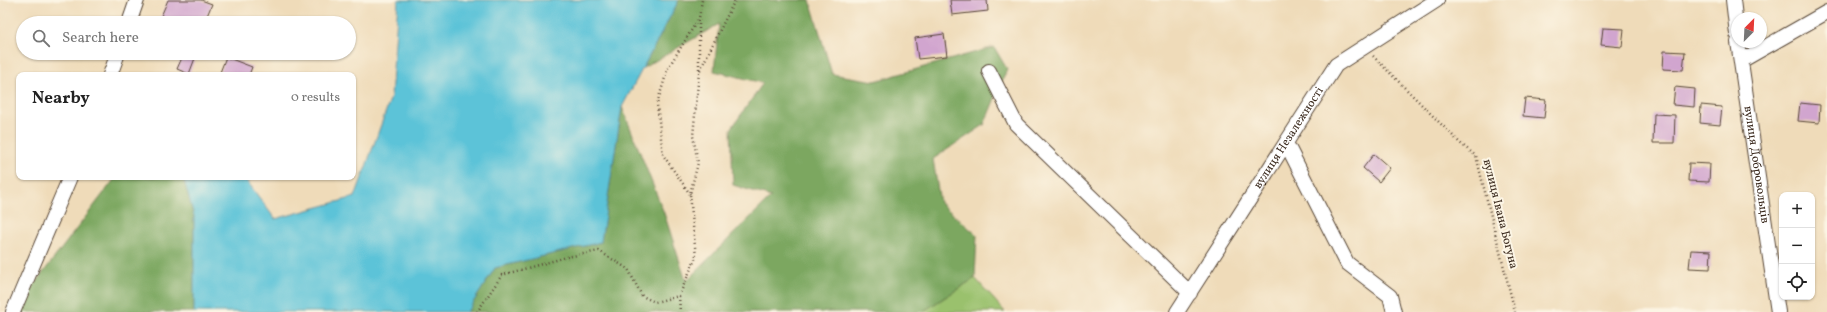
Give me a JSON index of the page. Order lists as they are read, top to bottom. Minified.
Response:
{"streets":{"street":["вулиця Незалежності","вулиця Добровольців"],"path":["вулиця Івана Богуна"]},"crossings":[["вулиця Незалежності","вулиця Івана Богуна"]],"north":"top right","page":{"search":"Search here","heading":["Nearby","0 results"],"map_buttons":["+","−"]}}
